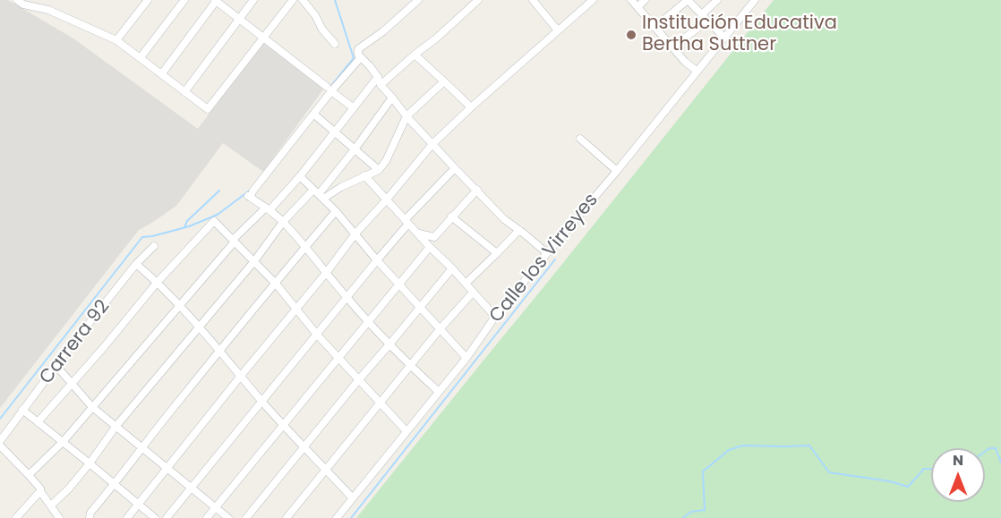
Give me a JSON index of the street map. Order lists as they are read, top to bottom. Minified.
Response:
{"streets":{"street":["Calle los Virreyes","Carrera 92"]},"places":["Institución Educativa Bertha Suttner"],"north":"top"}
